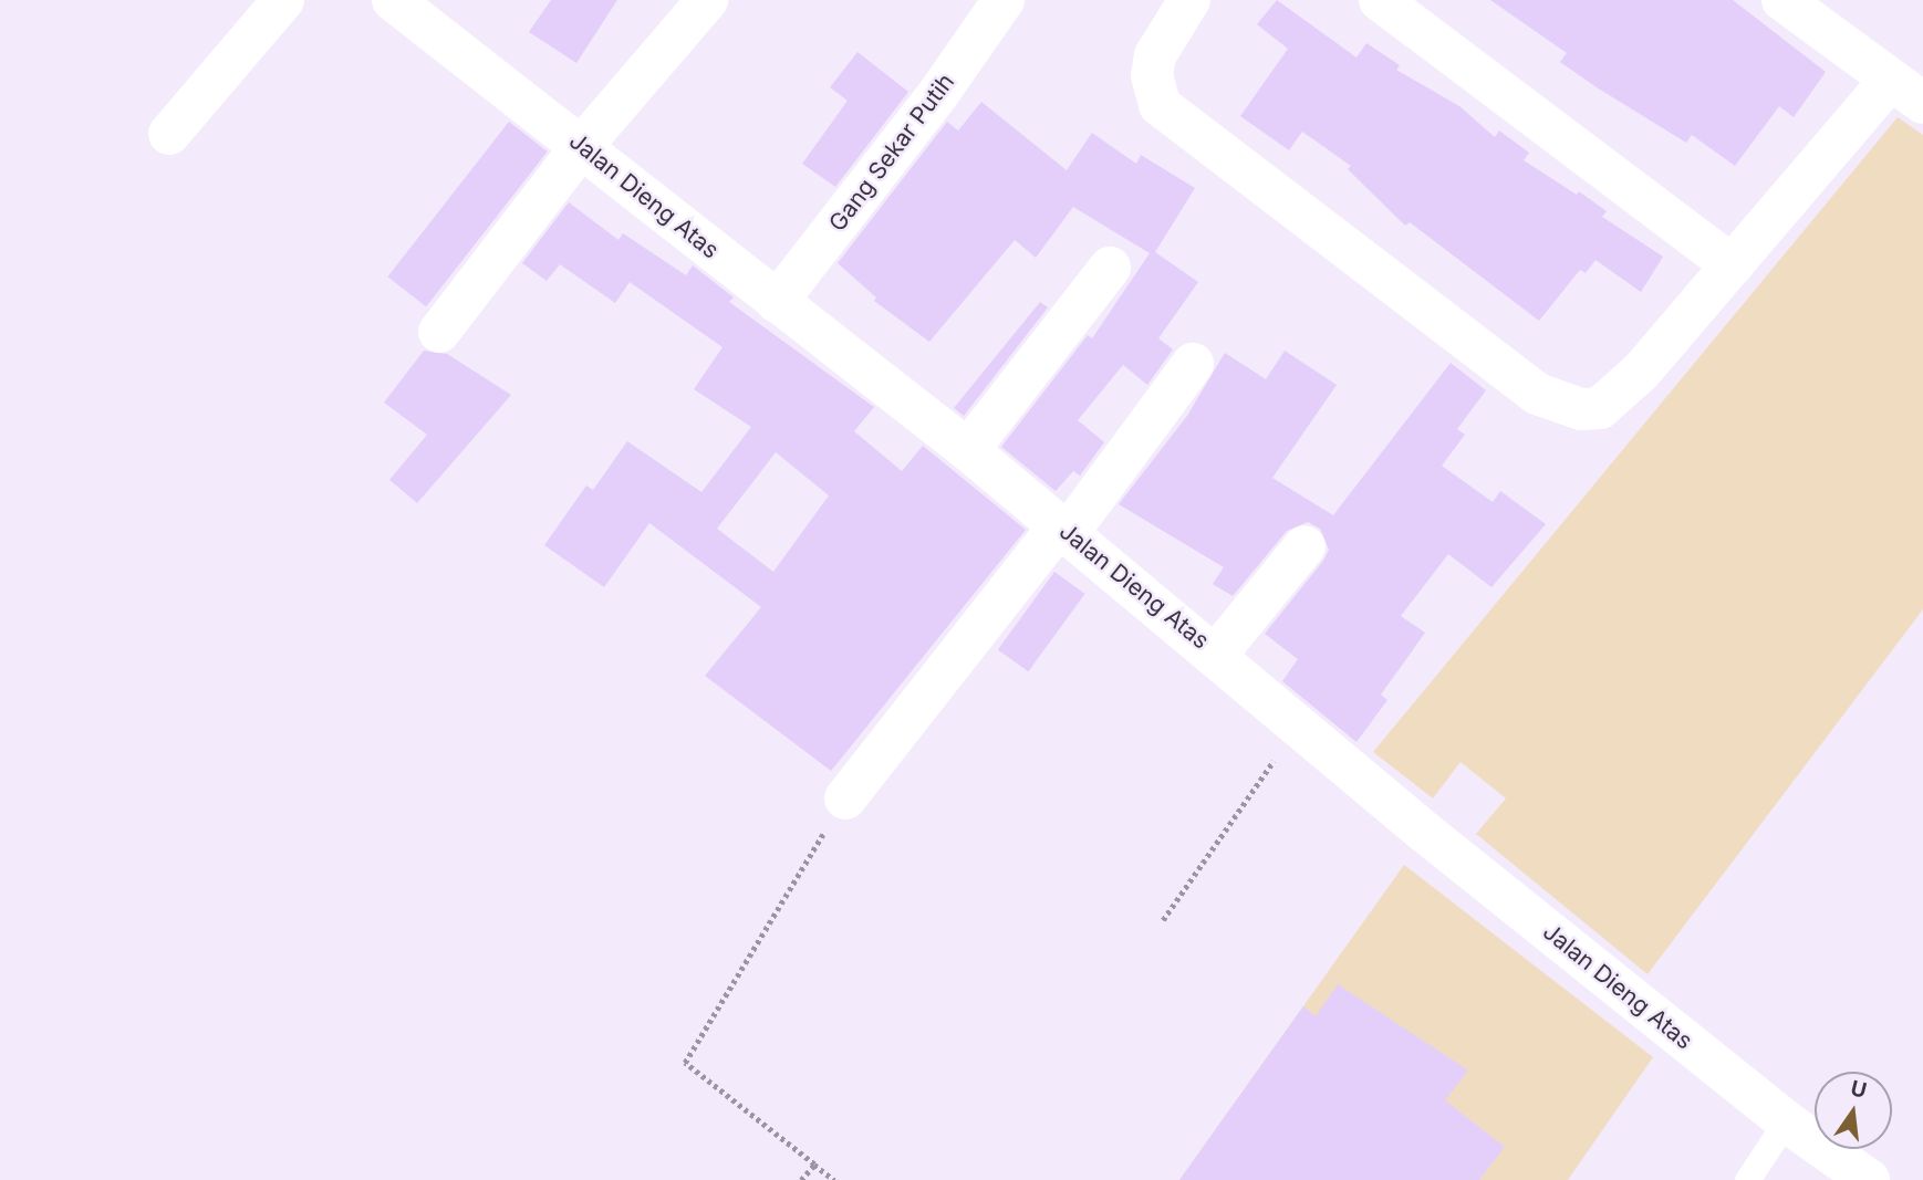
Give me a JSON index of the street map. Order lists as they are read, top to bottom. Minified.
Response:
{"streets":{"street":["Gang Sekar Putih","Jalan Dieng Atas"]},"crossings":[["Gang Sekar Putih","Jalan Dieng Atas"]],"north":"top"}
